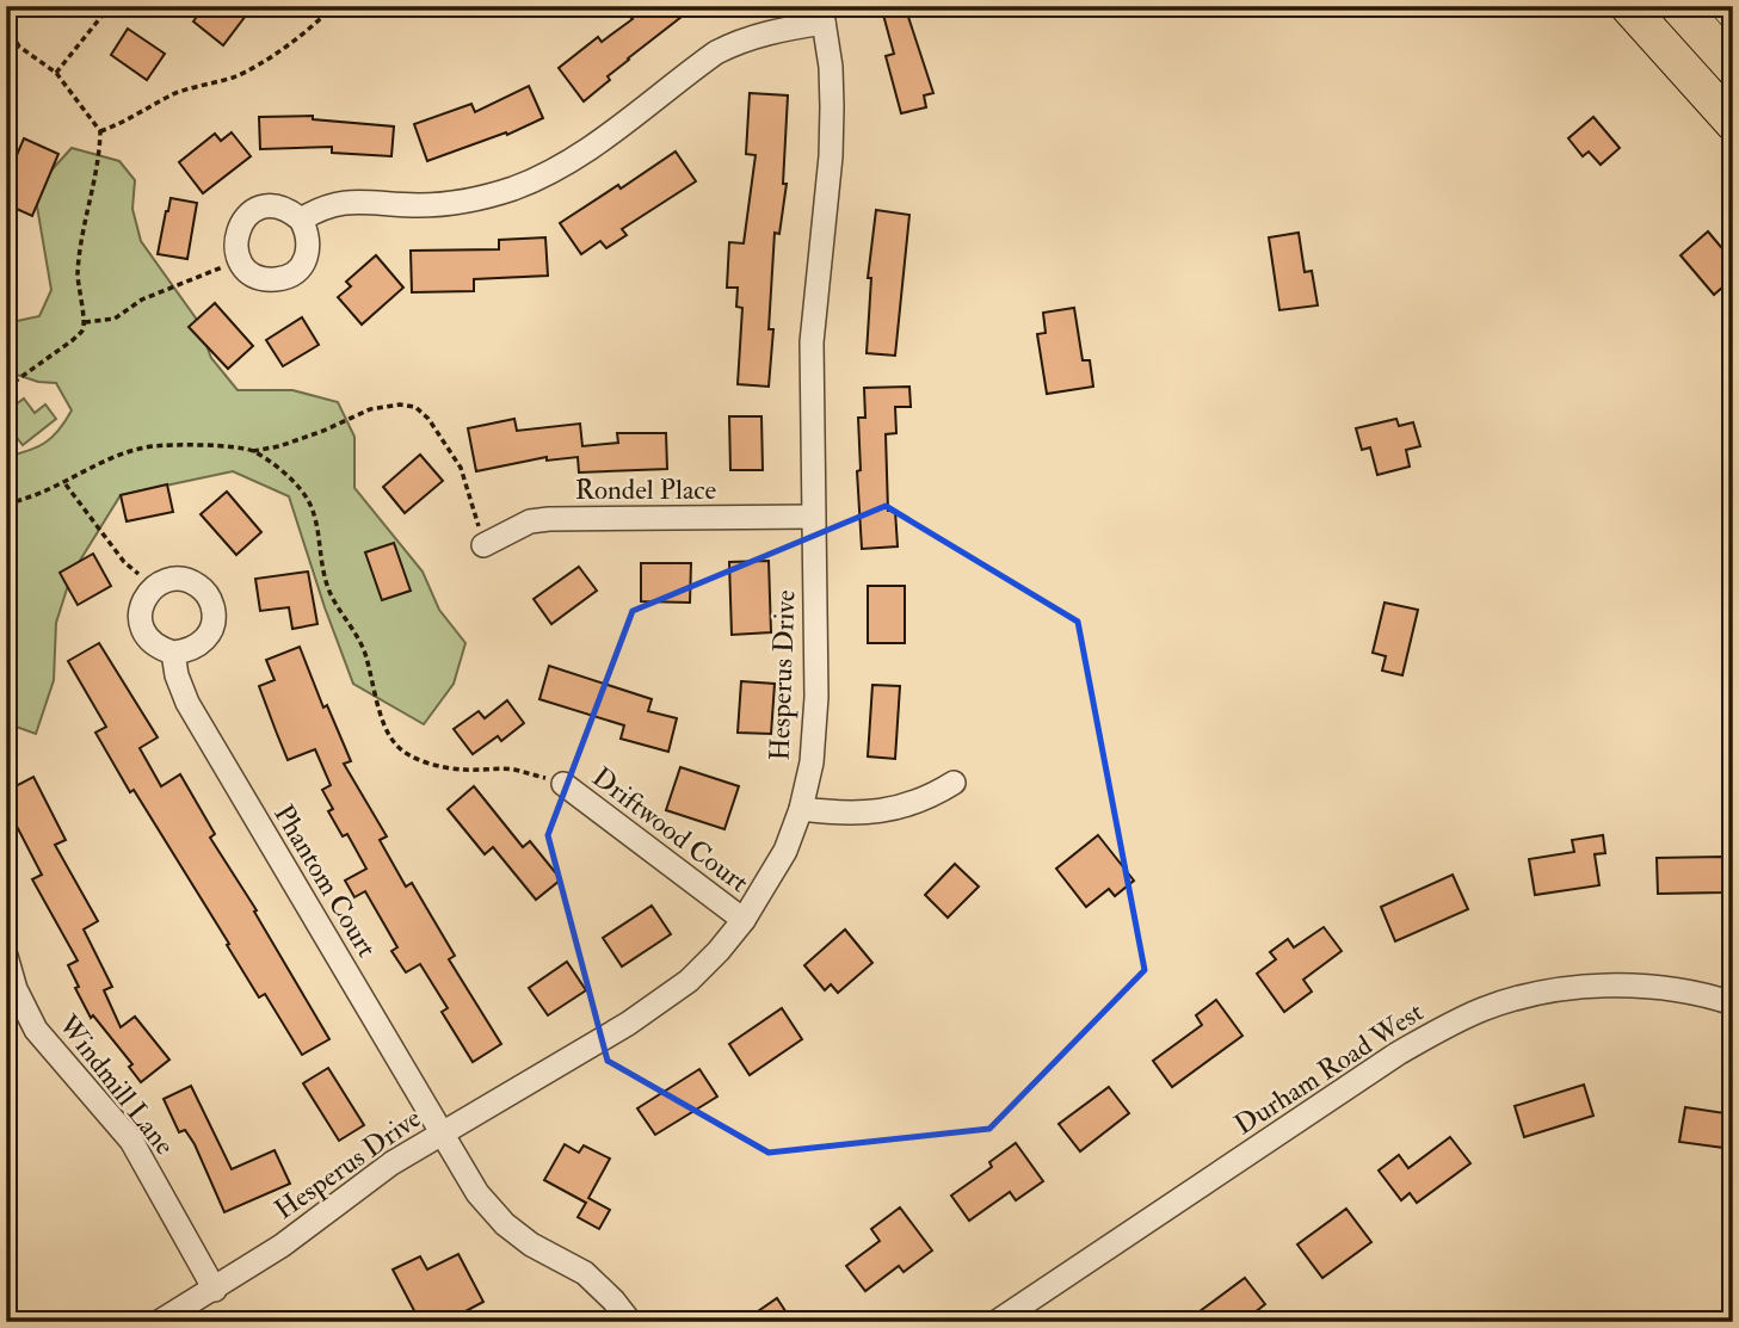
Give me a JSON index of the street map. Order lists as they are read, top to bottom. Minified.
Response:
{"streets":{"street":["Rondel Place","Hesperus Drive","Driftwood Court","Phantom Court","Durham Road West","Windmill Lane"]},"crossings":[["Rondel Place","Hesperus Drive"],["Hesperus Drive","Driftwood Court"],["Hesperus Drive","Phantom Court"],["Hesperus Drive","Windmill Lane"]]}
